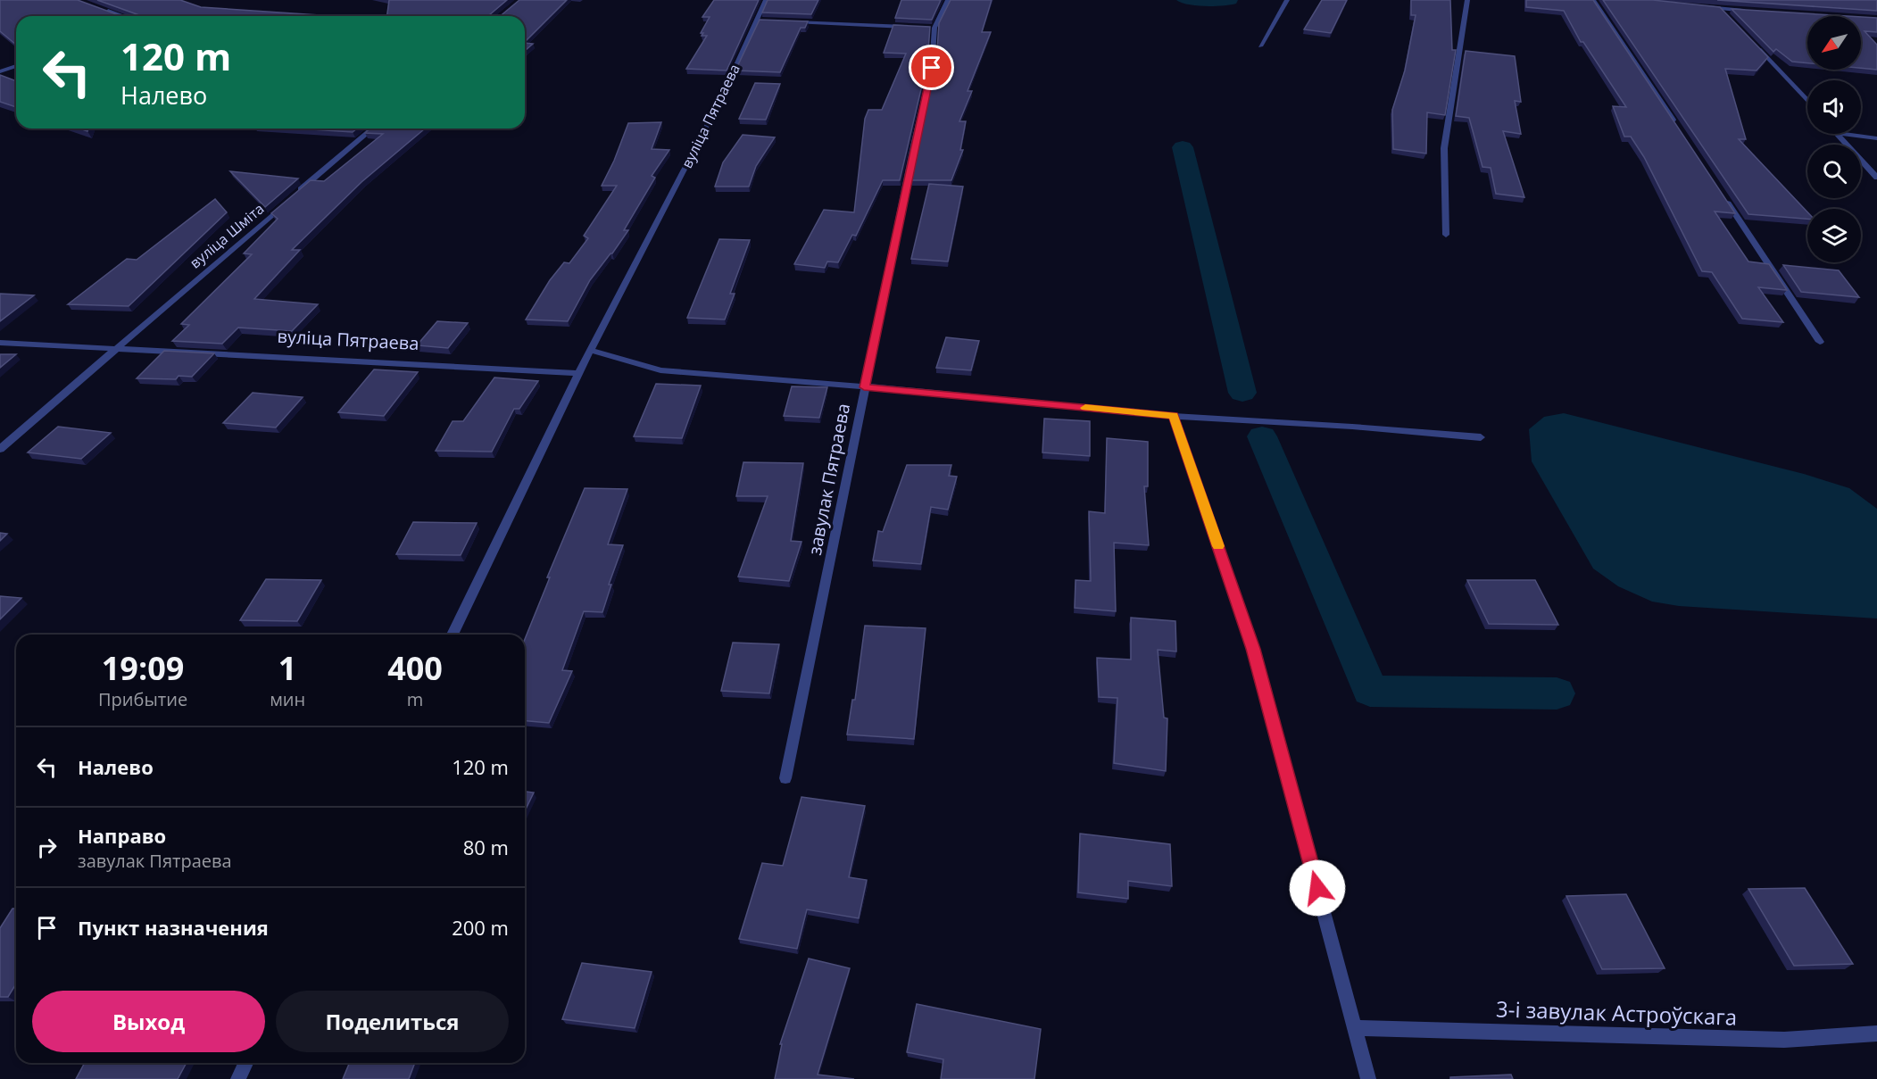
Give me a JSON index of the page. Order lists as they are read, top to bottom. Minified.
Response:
{"streets":{"street":["вуліца Пятраева","вуліца Шміта","завулак Пятраева","3-і завулак Астроўскага"]},"crossings":[["вуліца Пятраева","вуліца Шміта"]],"north":"bottom left","page":{"turn":["120 m","Налево"],"eta":["19:09","Прибытие","1","мин","400","m"],"list":[{"name":"Налево","value":"120 m"},{"name":"Направо","note":"завулак Пятраева","value":"80 m"},{"name":"Пункт назначения","value":"200 m"}],"buttons":["Выход","Поделиться"]}}
